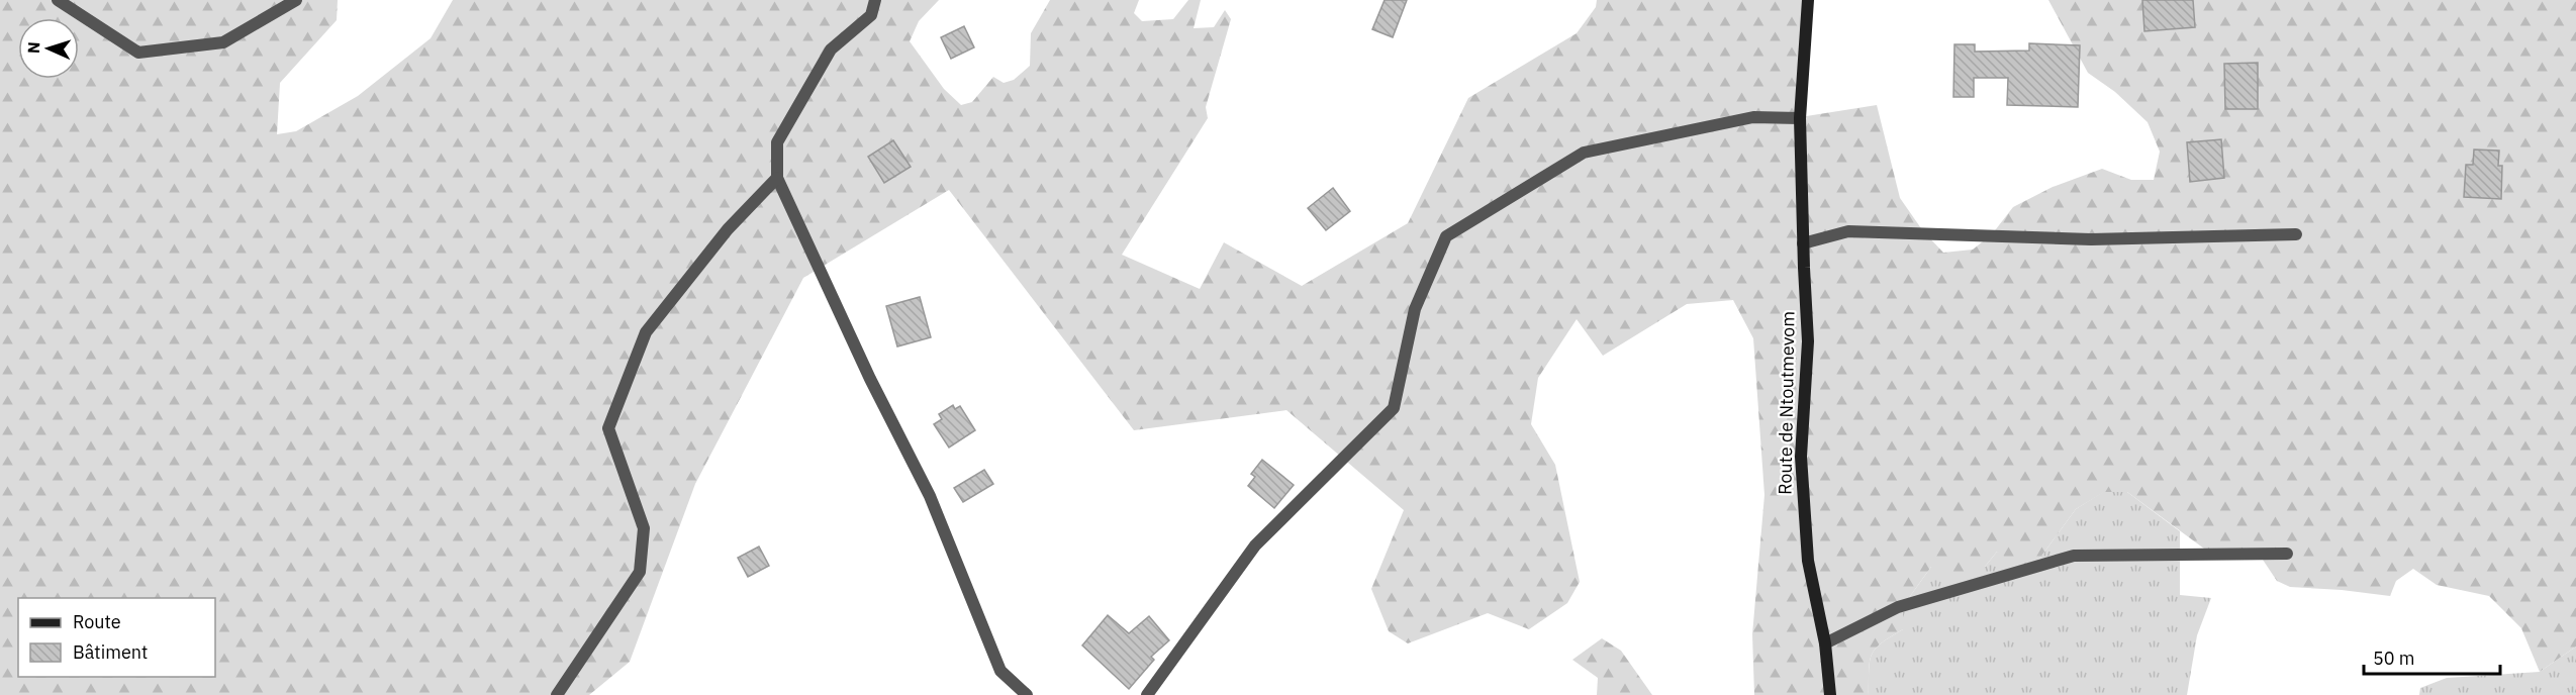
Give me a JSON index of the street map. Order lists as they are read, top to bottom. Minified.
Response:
{"streets":{"street":["Route de Ntoutmevom"]},"legend":["Route","Bâtiment"],"scale_bar":"50 m","north":"left"}
